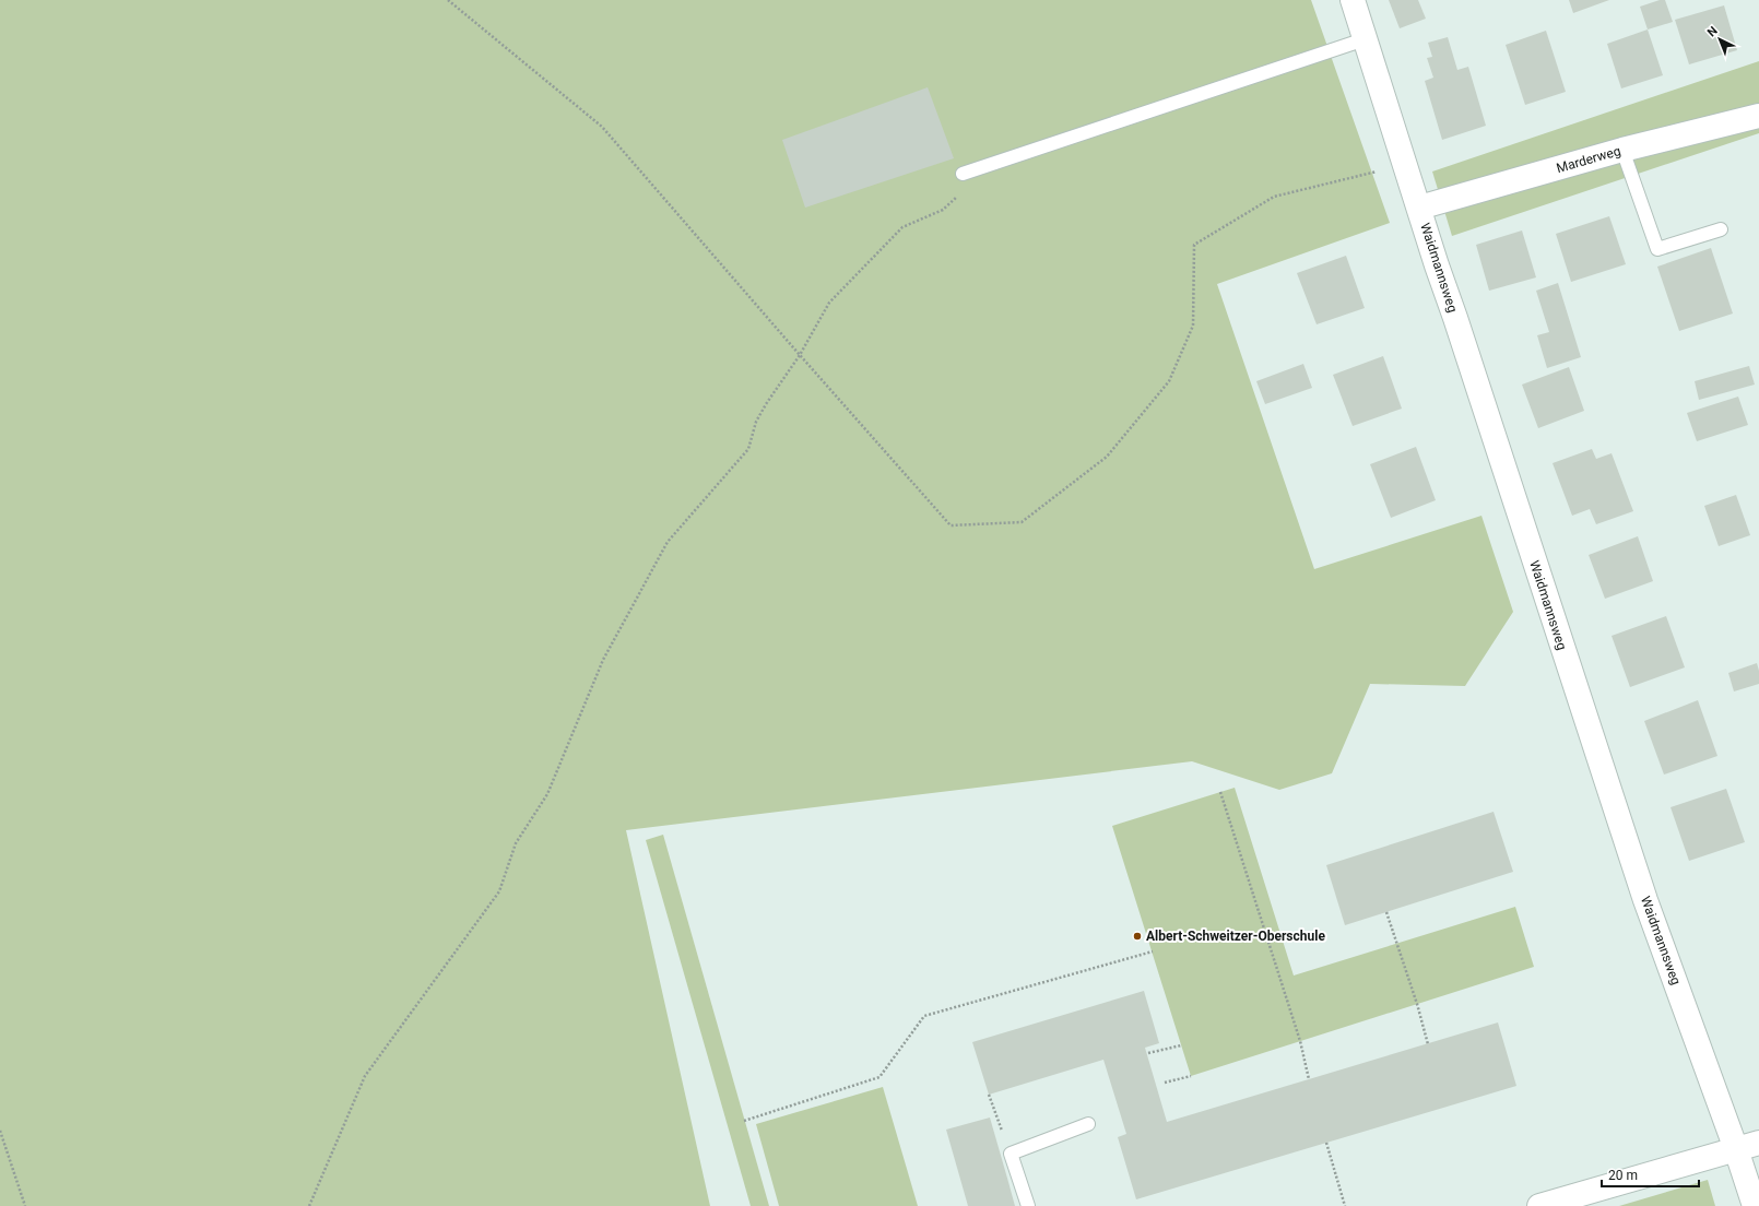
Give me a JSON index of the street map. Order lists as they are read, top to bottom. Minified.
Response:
{"streets":{"street":["Marderweg","Waidmannsweg"]},"crossings":[["Marderweg","Waidmannsweg"]],"places":["Albert-Schweitzer-Oberschule"],"scale_bar":"20 m","north":"top left"}
